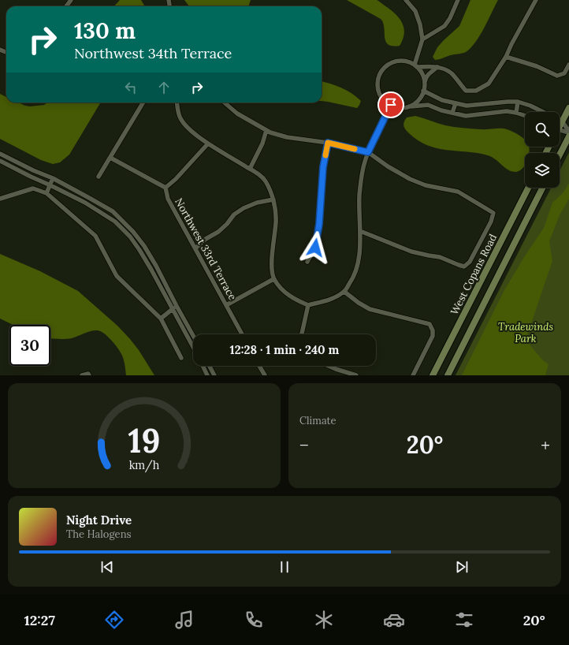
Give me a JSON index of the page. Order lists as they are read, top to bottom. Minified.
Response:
{"streets":{"main road":["West Copans Road"],"street":["Northwest 33rd Terrace"]},"parks":["Tradewinds Park"],"page":{"turn":["130 m","Northwest 34th Terrace"],"limit":"30","trip":"12:28 · 1 min · 240 m","tile":"Climate","heat":["−","20°","+"],"song":["Night Drive","The Halogens"],"tabs":["12:27","20°"],"gauge":["19","km/h"]}}
